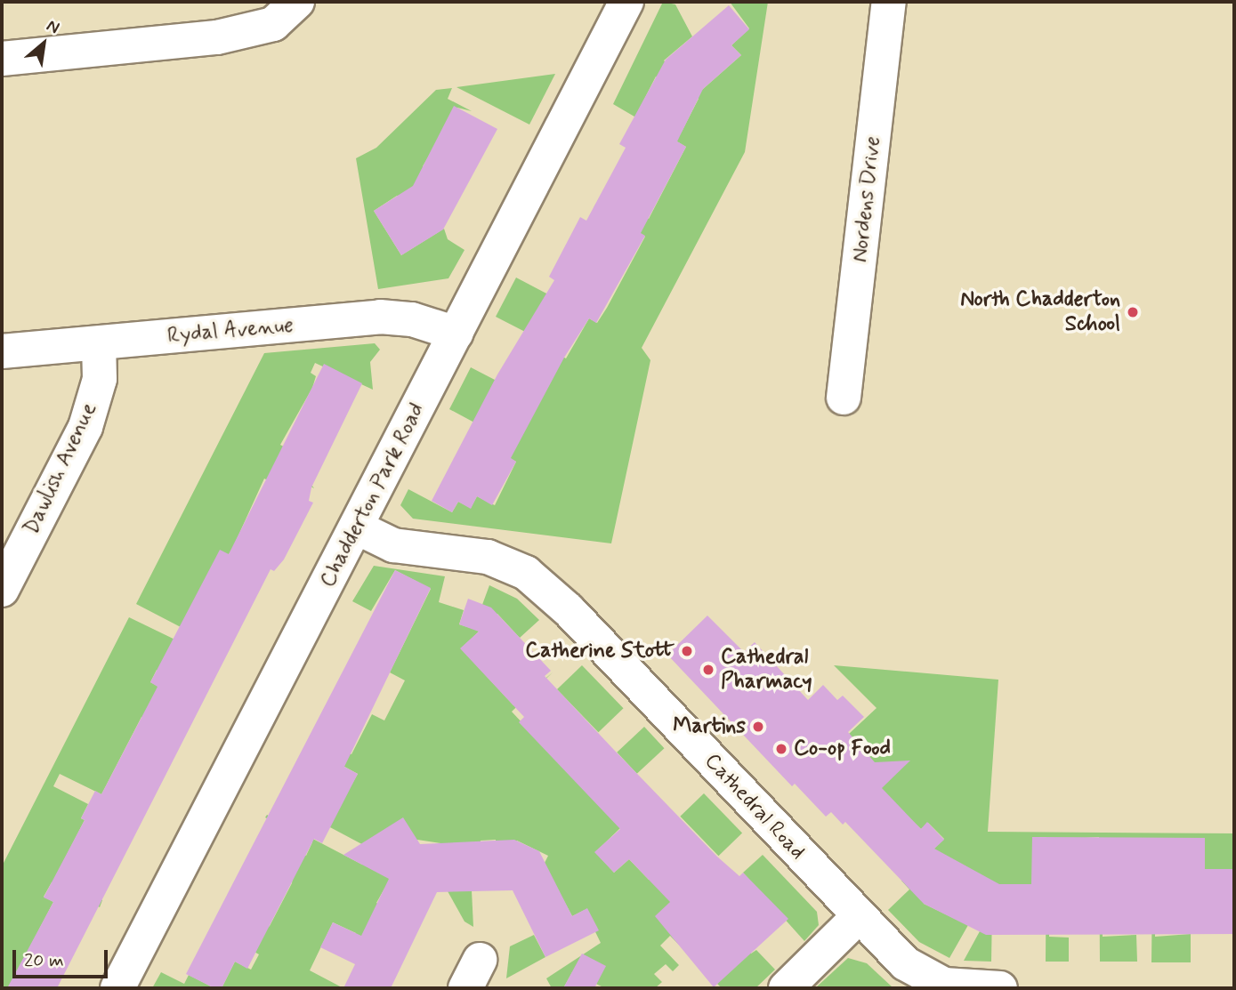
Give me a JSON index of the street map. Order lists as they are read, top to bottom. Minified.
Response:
{"streets":{"street":["Nordens Drive","Rydal Avenue","Dawlish Avenue","Chadderton Park Road","Cathedral Road"]},"crossings":[["Rydal Avenue","Dawlish Avenue"],["Rydal Avenue","Chadderton Park Road"],["Chadderton Park Road","Cathedral Road"]],"places":["North Chadderton School","Catherine Stott","Cathedral Pharmacy","Martins","Co-op Food"],"scale_bar":"20 m","north":"top right"}
